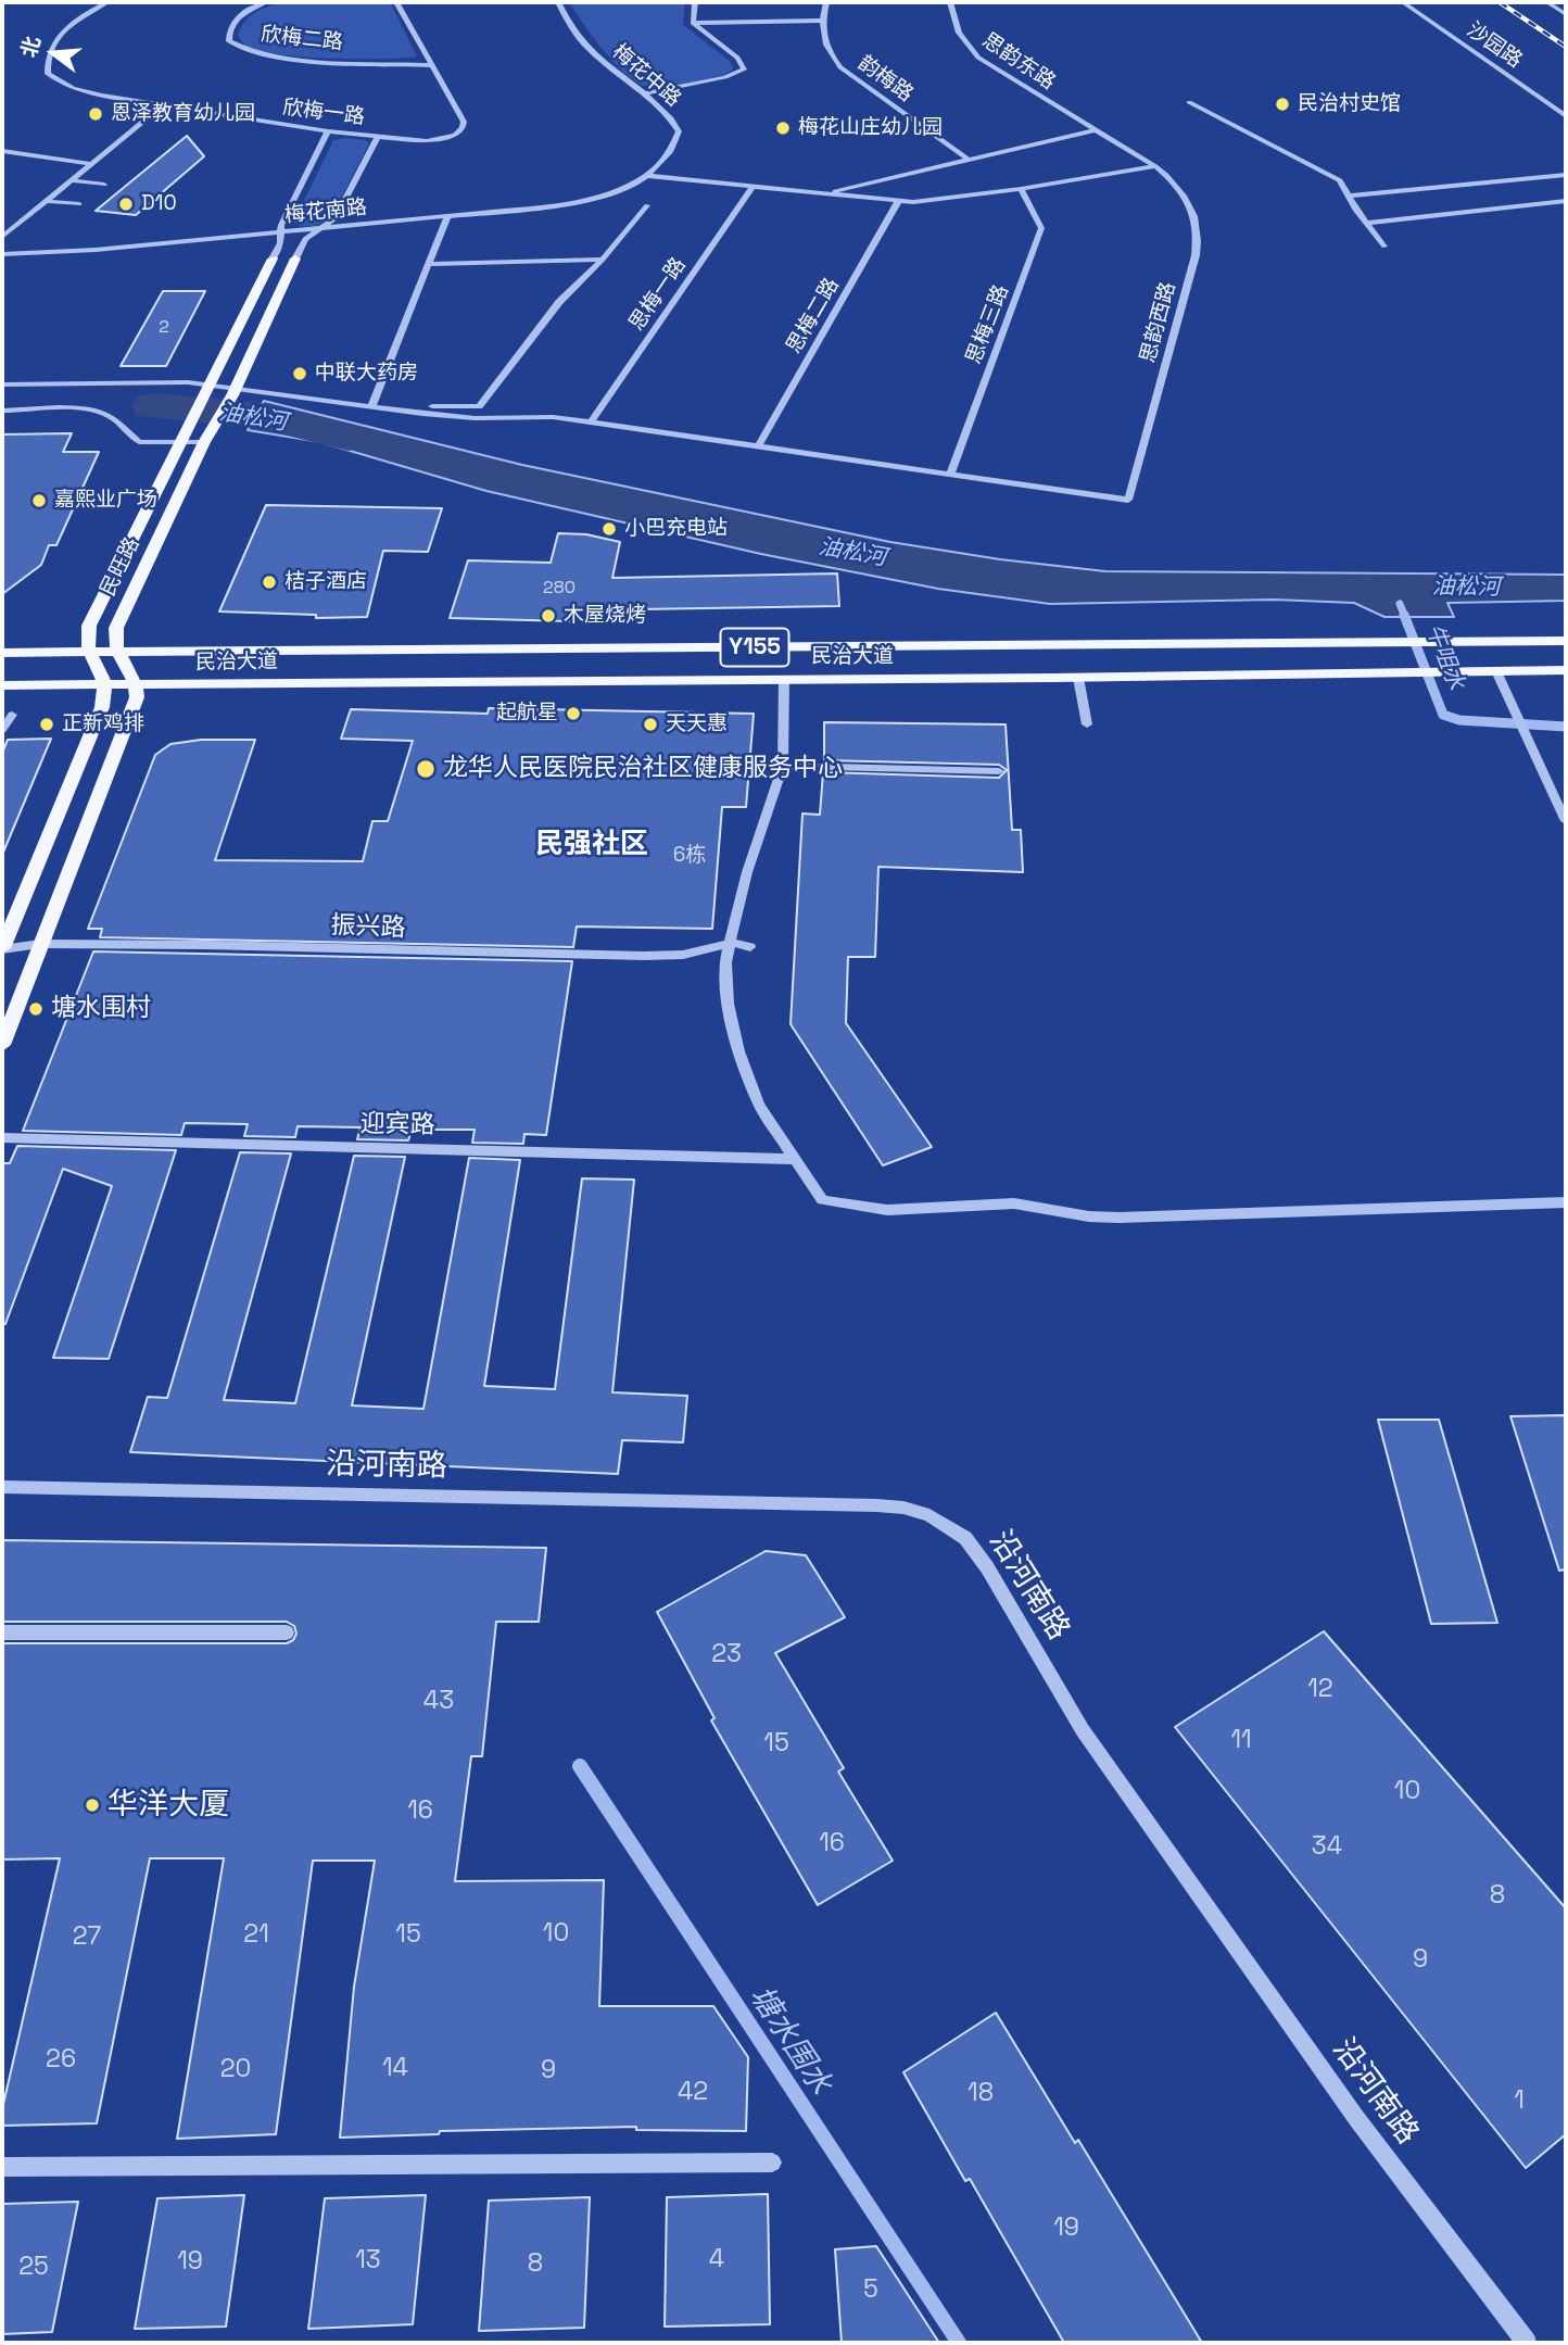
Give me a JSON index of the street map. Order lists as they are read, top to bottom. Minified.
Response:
{"streets":{"main road":["民旺路","Y155","民治大道"],"street":["欣梅二路","沙园路","思韵东路","梅花中路","韵梅路","欣梅一路","梅花南路","思梅一路","思梅二路","思韵西路","思梅三路","振兴路","迎宾路","沿河南路"]},"crossings":[["欣梅二路","欣梅一路"],["思韵东路","思韵西路"],["梅花中路","梅花南路"],["欣梅一路","民旺路"],["梅花南路","民旺路"],["民旺路","民治大道"]],"districts":["民强社区"],"water":["油松河","牛咀水","塘水围水"],"places":["民治村史馆","恩泽教育幼儿园","梅花山庄幼儿园","D10","中联大药房","嘉熙业广场","小巴充电站","桔子酒店","木屋烧烤","起航星","正新鸡排","天天惠","龙华人民医院民治社区健康服务中心","塘水围村","华洋大厦"],"house_numbers":["2","280","6栋","23","12","43","11","15","10","16","16","34","8","10","21","15","27","9","26","14","20","9","42","18","1","19","4","13","19","8","25","5"],"north":"left"}
